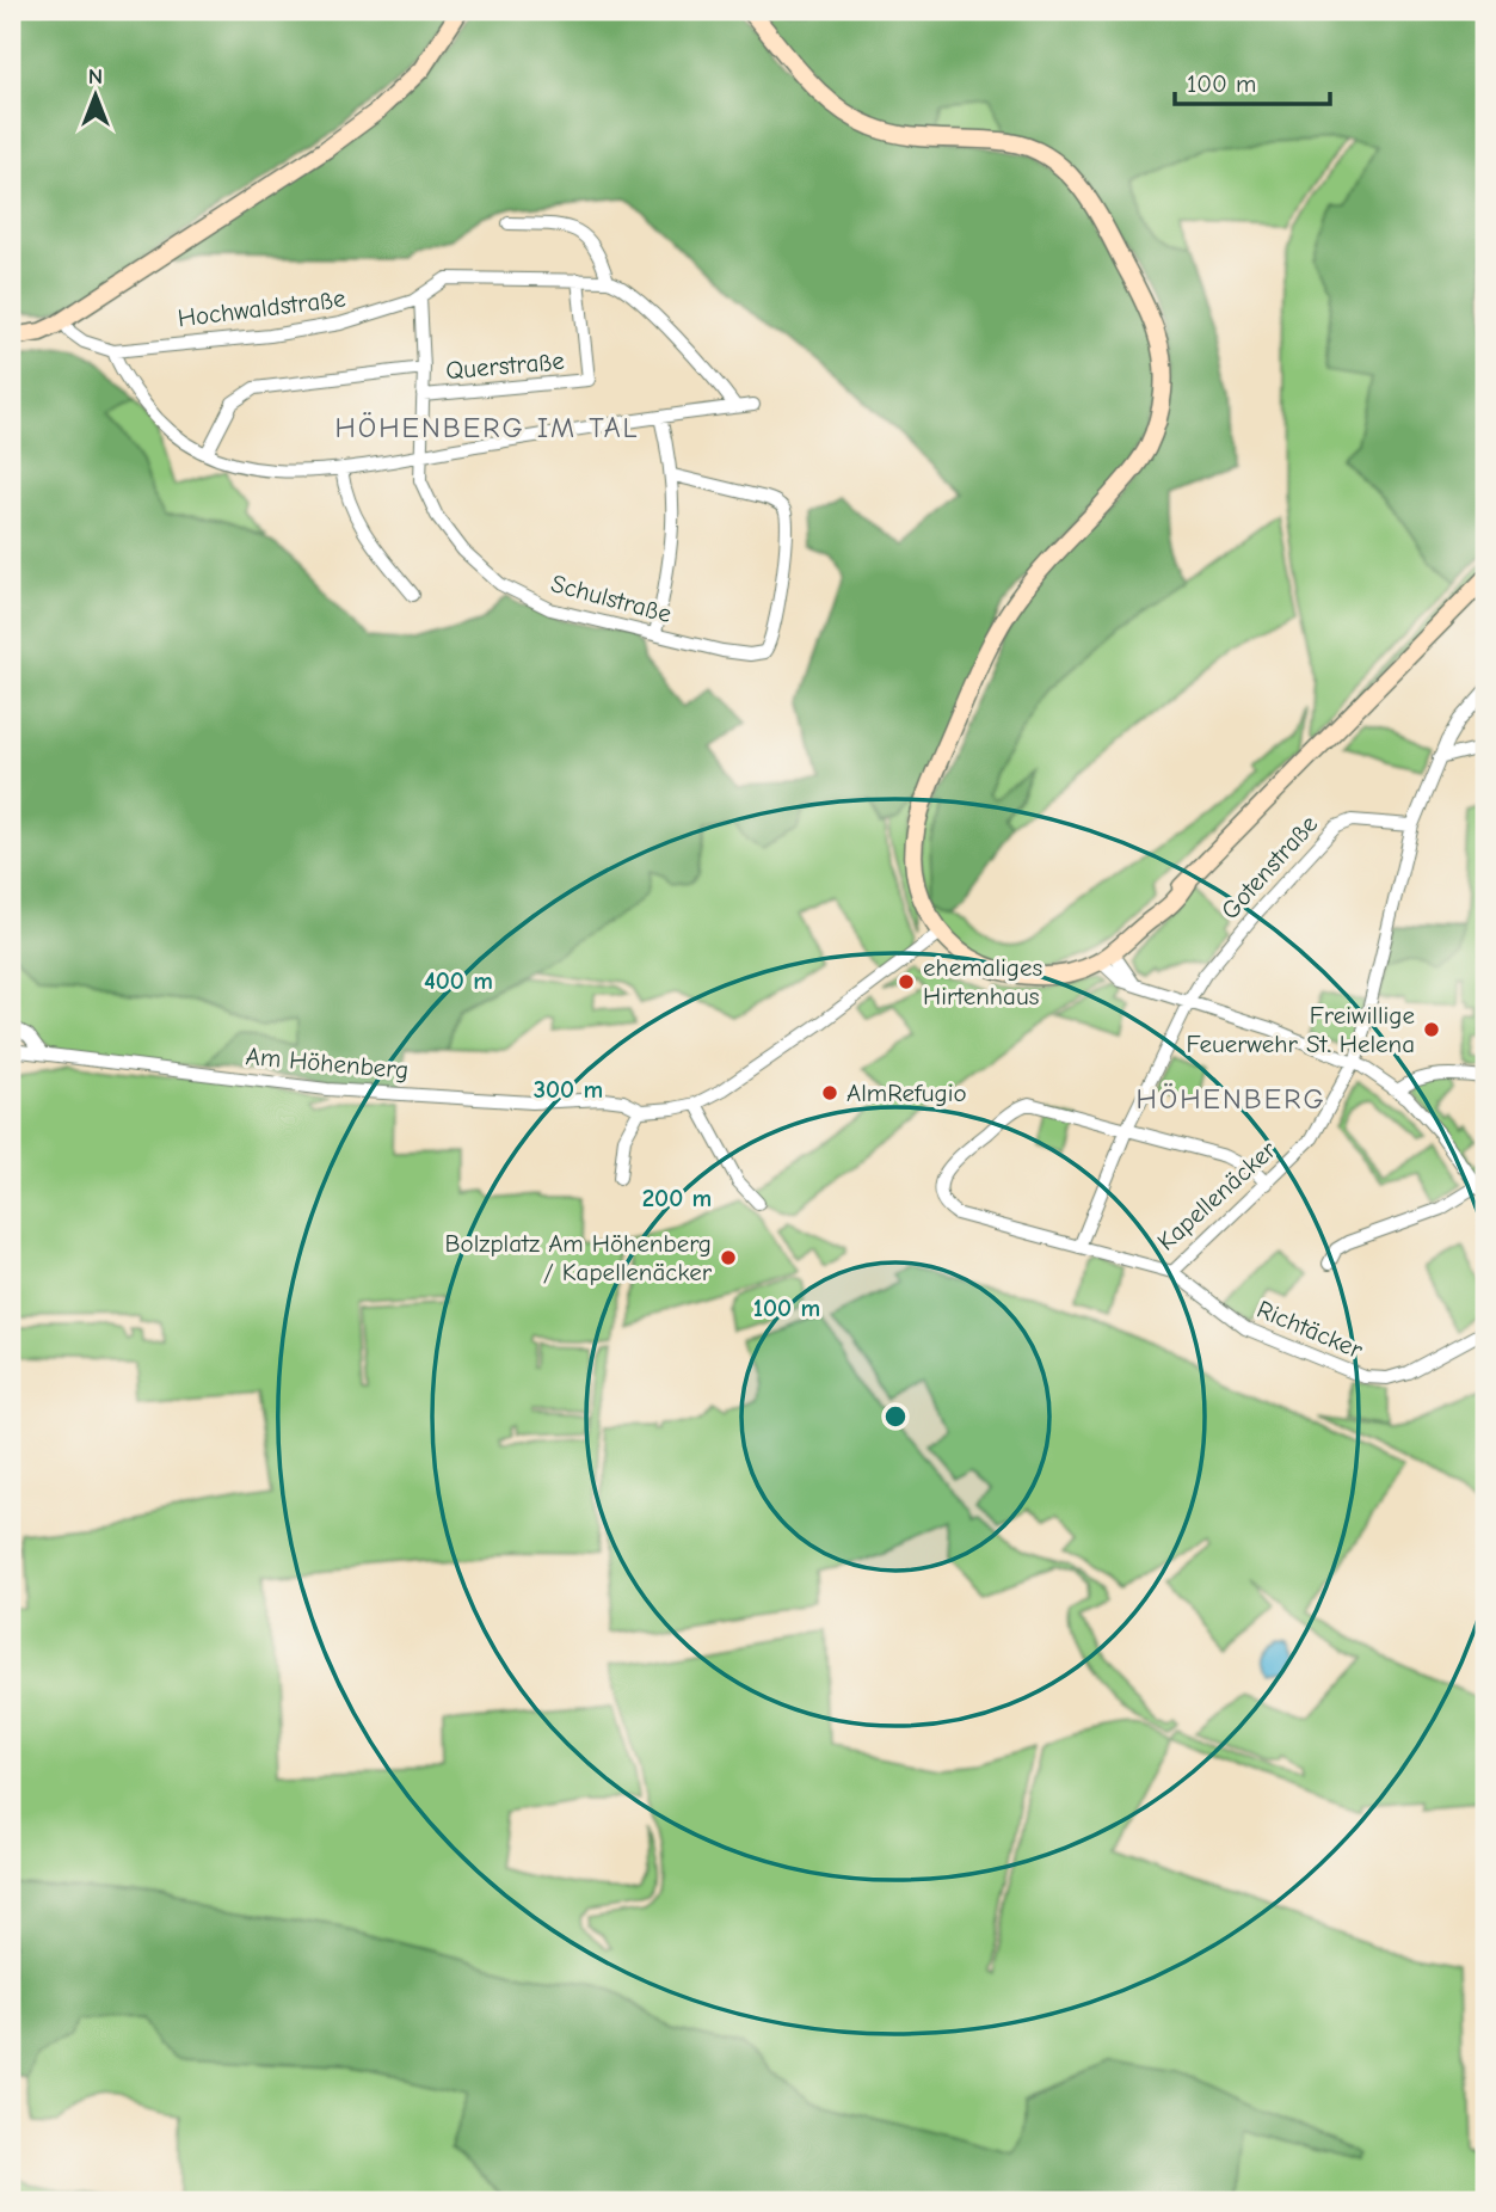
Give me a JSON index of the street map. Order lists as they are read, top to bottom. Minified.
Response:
{"streets":{"street":["Hochwaldstraße","Querstraße","Schulstraße","Gotenstraße","Am Höhenberg","Kapellenäcker","Richtäcker"]},"crossings":[["Hochwaldstraße","Querstraße"],["Hochwaldstraße","Schulstraße"],["Querstraße","Schulstraße"],["Gotenstraße","Kapellenäcker"],["Kapellenäcker","Richtäcker"]],"districts":["HÖHENBERG IM TAL","HÖHENBERG"],"places":["ehemaliges Hirtenhaus","Freiwillige Feuerwehr St. Helena","AlmRefugio","Bolzplatz Am Höhenberg / Kapellenäcker"],"scale_bar":"100 m","north":"top","rings":["400 m","300 m","200 m","100 m"]}
